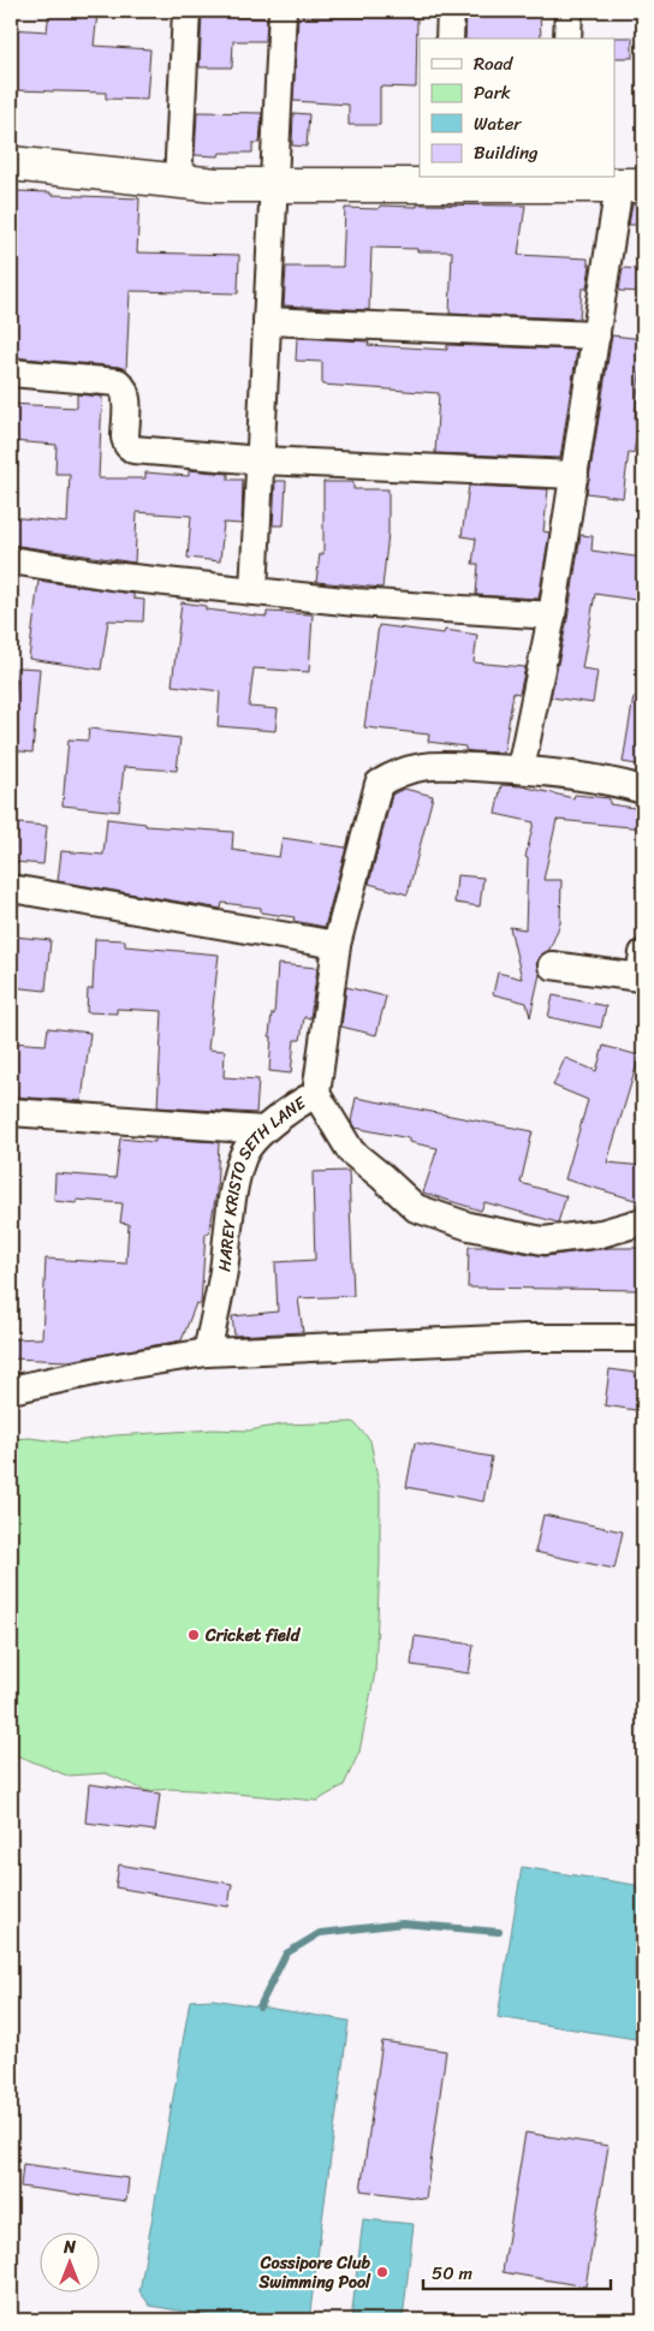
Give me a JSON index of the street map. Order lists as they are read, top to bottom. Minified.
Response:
{"streets":{"street":["HAREY KRISTO SETH LANE"]},"places":["Cricket field","Cossipore Club Swimming Pool"],"legend":["Road","Park","Water","Building"],"scale_bar":"50 m","north":"top"}
